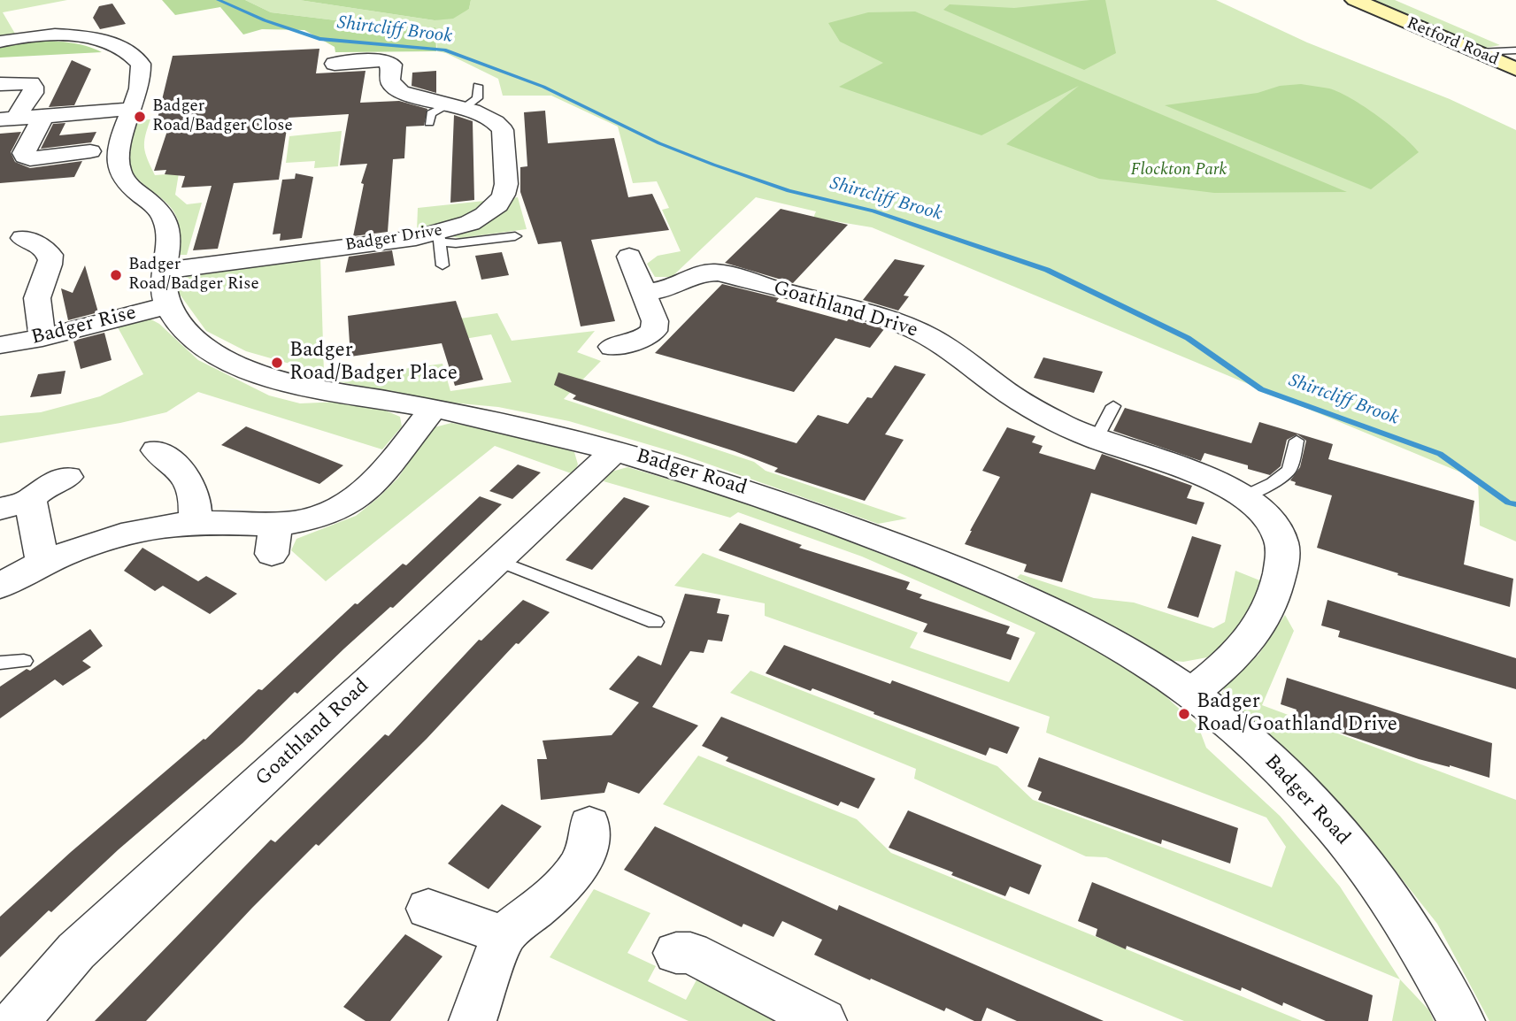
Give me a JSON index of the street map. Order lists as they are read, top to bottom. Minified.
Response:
{"streets":{"main road":["Retford Road"],"street":["Badger Drive","Goathland Drive","Badger Rise","Badger Road","Goathland Road"]},"crossings":[["Badger Drive","Badger Road"],["Goathland Drive","Badger Road"],["Badger Rise","Badger Road"],["Badger Road","Goathland Road"]],"water":["Shirtcliff Brook"],"parks":["Flockton Park"],"places":["Badger Road/Badger Close","Badger Road/Badger Rise","Badger Road/Badger Place","Badger Road/Goathland Drive"]}
